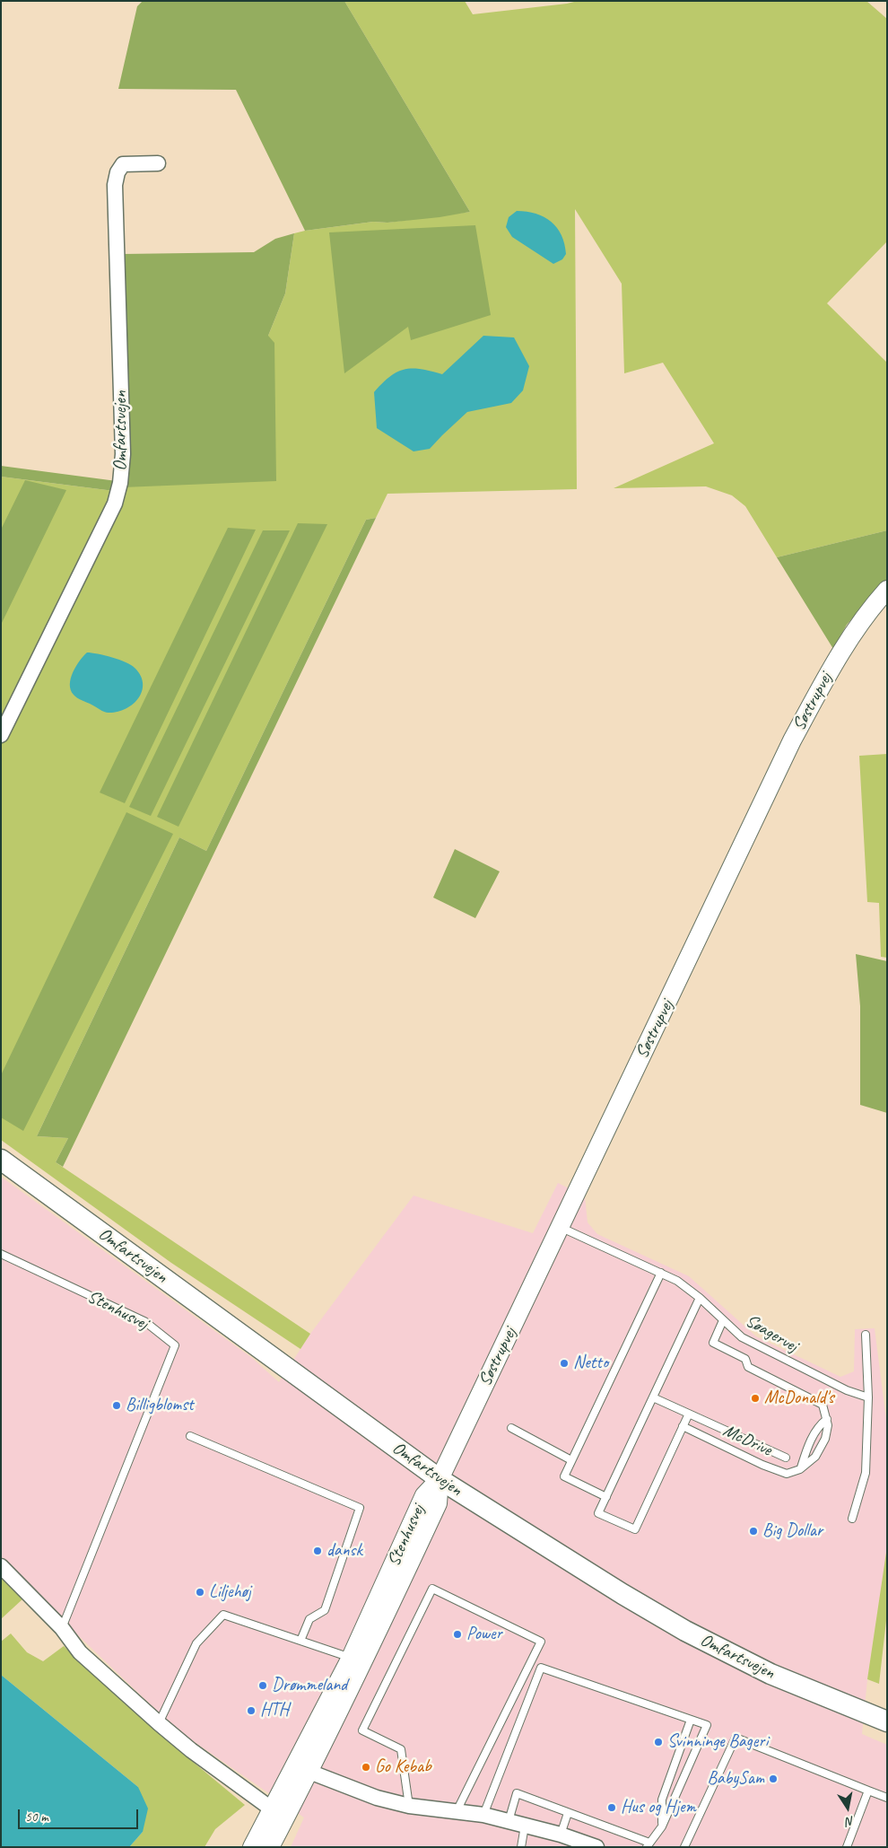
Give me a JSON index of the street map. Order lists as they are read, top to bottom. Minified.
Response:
{"streets":{"main road":["Omfartsvejen"],"street":["Søstrupvej","Stenhusvej"],"lane":["Søagervej","McDrive"]},"crossings":[["Omfartsvejen","Søstrupvej"],["Omfartsvejen","Stenhusvej"],["Søstrupvej","Stenhusvej"],["Søstrupvej","Søagervej"]],"places":["Netto","McDonald's","Billigblomst","Big Dollar","dansk","Liljehøj","Power","Drømmeland","HTH","Svinninge Bageri","Go Kebab","BabySam","Hus og Hjem"],"scale_bar":"50 m","north":"bottom"}
